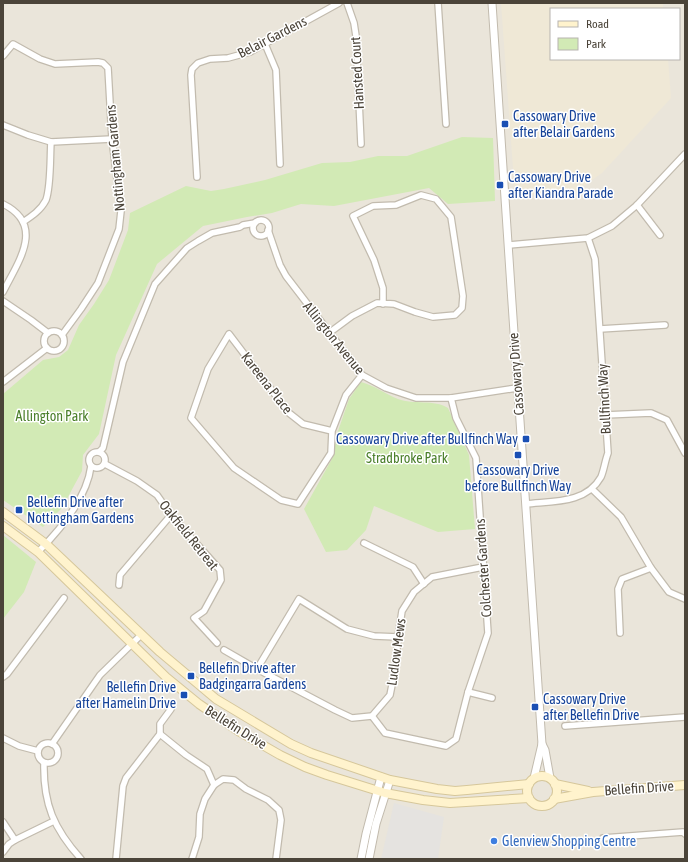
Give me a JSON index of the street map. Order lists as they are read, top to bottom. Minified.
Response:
{"streets":{"main road":["Bellefin Drive"],"street":["Belair Gardens","Hansted Court","Nottingham Gardens","Allington Avenue","Cassowary Drive","Kareena Place","Bullfinch Way","Oakfield Retreat","Colchester Gardens","Ludlow Mews"]},"crossings":[["Allington Avenue","Cassowary Drive"],["Allington Avenue","Colchester Gardens"],["Cassowary Drive","Bellefin Drive"],["Colchester Gardens","Ludlow Mews"]],"parks":["Allington Park","Stradbroke Park"],"places":{"transit":["Cassowary Drive after Belair Gardens","Cassowary Drive after Kiandra Parade","Cassowary Drive after Bullfinch Way","Cassowary Drive before Bullfinch Way","Bellefin Drive after Nottingham Gardens","Bellefin Drive after Badgingarra Gardens","Bellefin Drive after Hamelin Drive","Cassowary Drive after Bellefin Drive"],"other":["Glenview Shopping Centre"]},"legend":["Road","Park"]}
